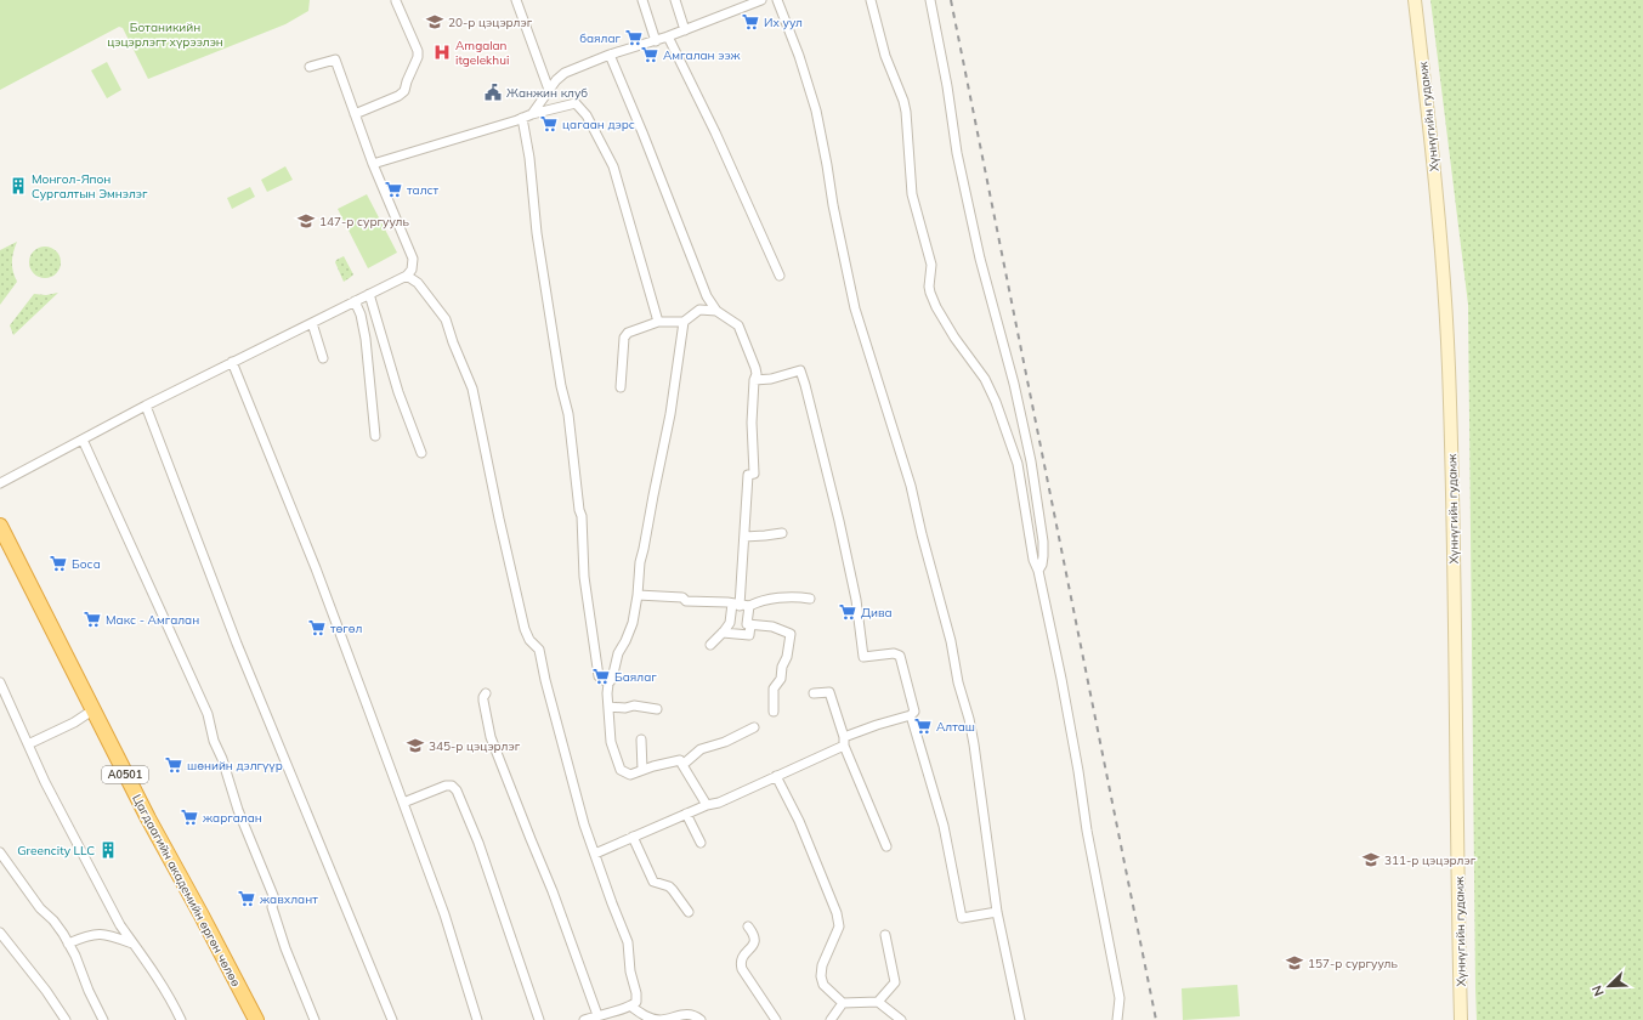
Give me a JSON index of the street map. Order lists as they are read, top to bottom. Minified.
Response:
{"streets":{"highway":["A0501","Цагдаагийн академийн өргөн чөлөө"],"main road":["Хүннүгийн гудамж"]},"parks":["Ботаникийн цэцэрлэгт хүрээлэн"],"places":{"school or university":["20-р цэцэрлэг","147-р сургууль","345-р цэцэрлэг","311-р цэцэрлэг","157-р сургууль"],"supermarket":["Их уул","баялаг","Амгалан ээж","цагаан дэрс","талст","Боса","Дива","Макс - Амгалан","төгөл","Баялаг","Алташ","шөнийн дэлгүүр","жаргалан","жавхлант"],"hospital":["Amgalan itgelekhui"],"public building":["Жанжин клуб"],"building":["Монгол-Япон Сургалтын Эмнэлэг","Greencity LLC"]},"north":"bottom left"}
